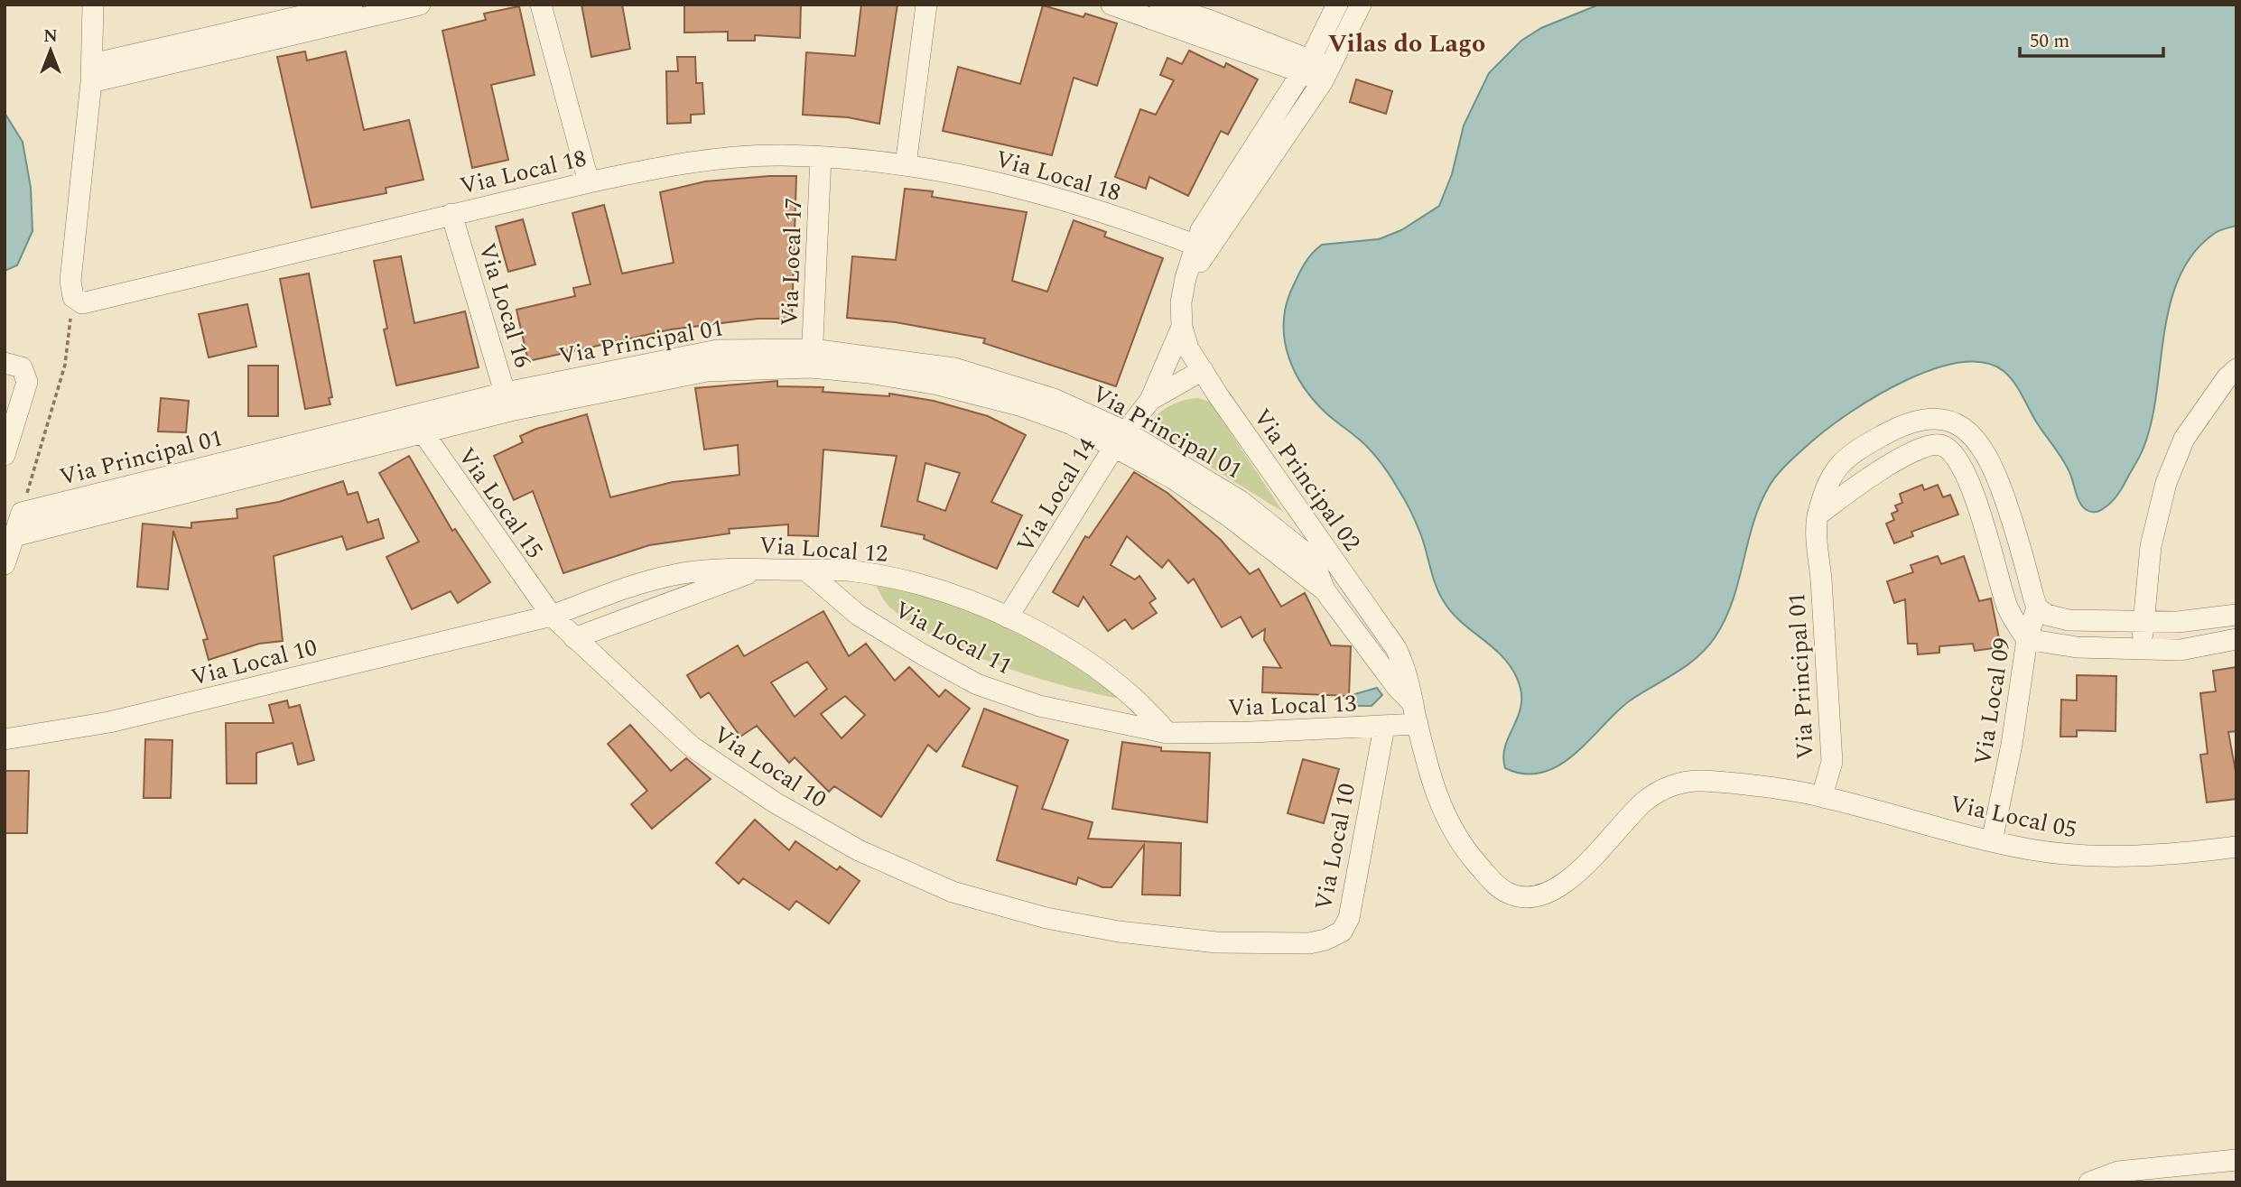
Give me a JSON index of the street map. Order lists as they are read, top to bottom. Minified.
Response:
{"streets":{"street":["Via Local 18","Via Local 17","Via Local 16","Via Principal 01","Via Principal 02","Via Local 14","Via Local 15","Via Local 12","Via Local 11","Via Local 10","Via Local 09","Via Local 13","Via Local 05"]},"crossings":[["Via Local 18","Via Local 17"],["Via Local 18","Via Local 16"],["Via Local 18","Via Principal 02"],["Via Local 17","Via Principal 01"],["Via Local 16","Via Principal 01"],["Via Principal 01","Via Principal 02"],["Via Principal 01","Via Local 14"],["Via Principal 01","Via Local 15"],["Via Principal 01","Via Local 09"],["Via Principal 01","Via Local 13"],["Via Principal 01","Via Local 05"],["Via Principal 02","Via Local 14"],["Via Local 14","Via Local 12"],["Via Local 15","Via Local 12"],["Via Local 15","Via Local 10"],["Via Local 12","Via Local 11"],["Via Local 12","Via Local 10"],["Via Local 12","Via Local 13"],["Via Local 11","Via Local 13"],["Via Local 10","Via Local 13"],["Via Local 09","Via Local 05"]],"districts":["Vilas do Lago"],"scale_bar":"50 m","north":"top"}
